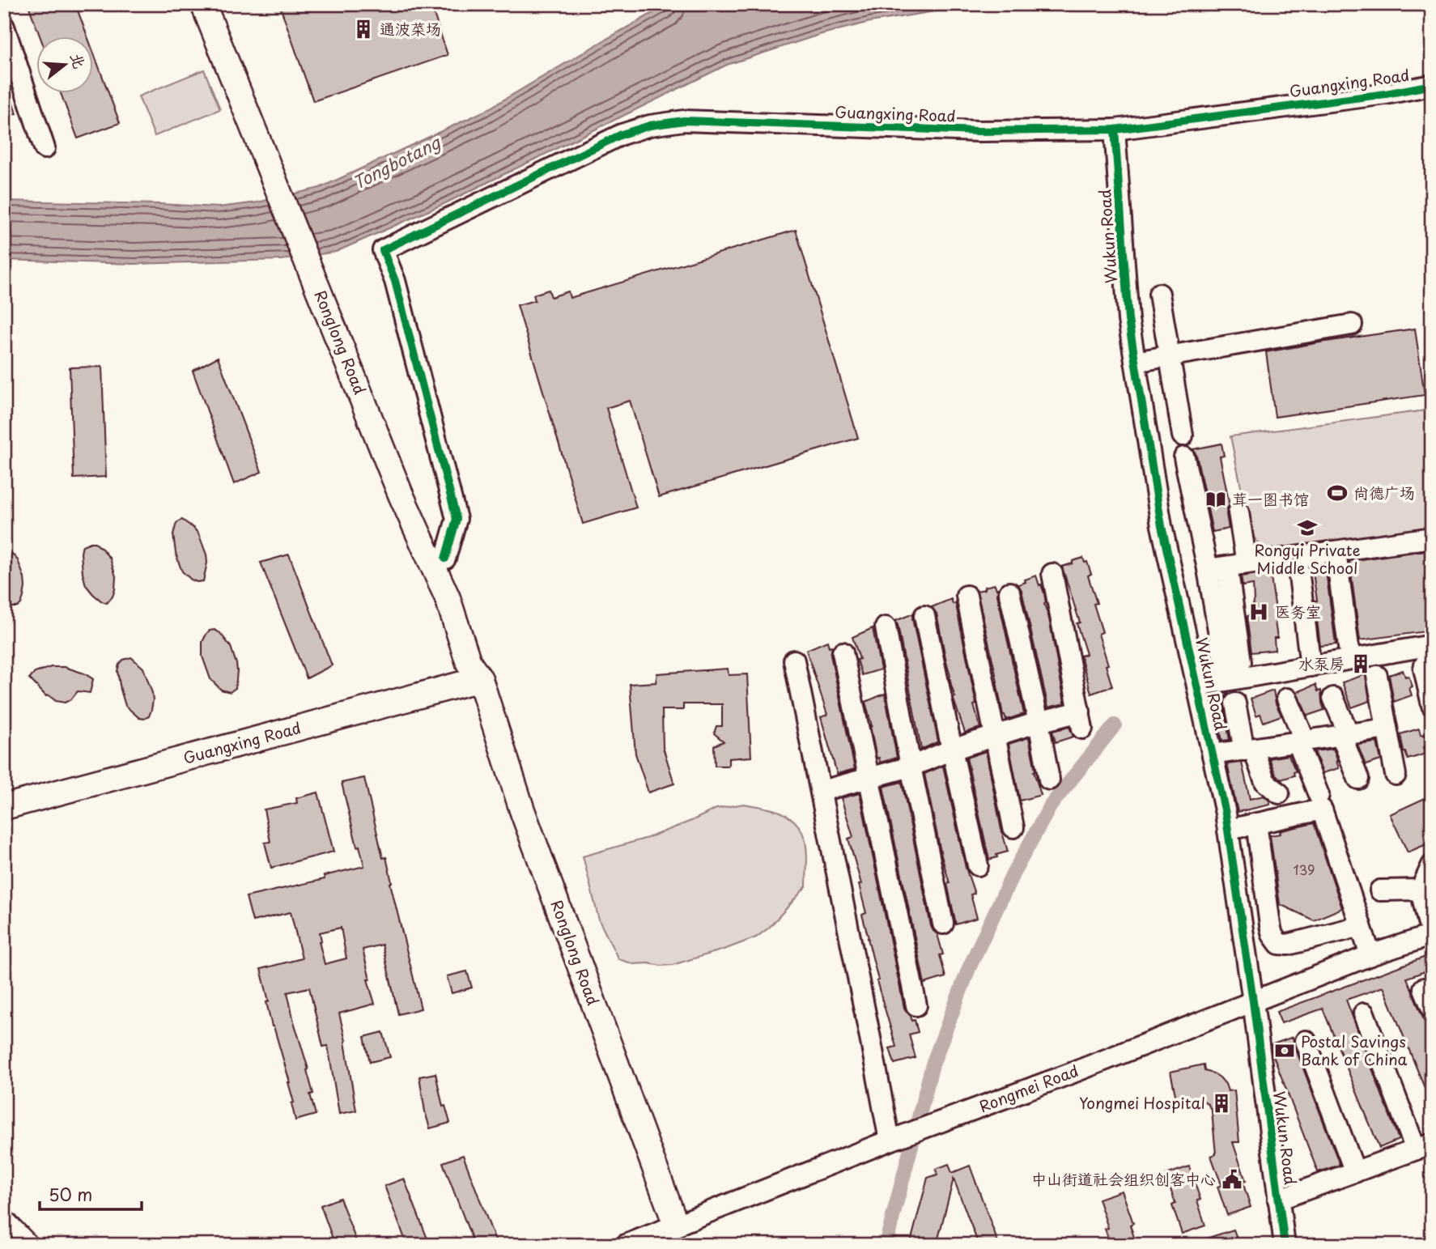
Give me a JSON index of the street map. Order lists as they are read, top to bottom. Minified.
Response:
{"streets":{"main road":["Guangxing Road","Ronglong Road"],"street":["Wukun Road","Rongmei Road"]},"crossings":[["Guangxing Road","Wukun Road"],["Guangxing Road","Ronglong Road"],["Wukun Road","Rongmei Road"],["Ronglong Road","Rongmei Road"]],"water":["Tongbotang"],"places":{"building":["通波菜场","水泵房","Yongmei Hospital"],"sports":["尚德广场"],"library":["茸一图书馆"],"school or university":["Rongyi Private Middle School"],"hospital":["医务室"],"bank":["Postal Savings Bank of China"],"public building":["中山街道社会组织创客中心"]},"house_numbers":["139"],"scale_bar":"50 m","north":"right"}
